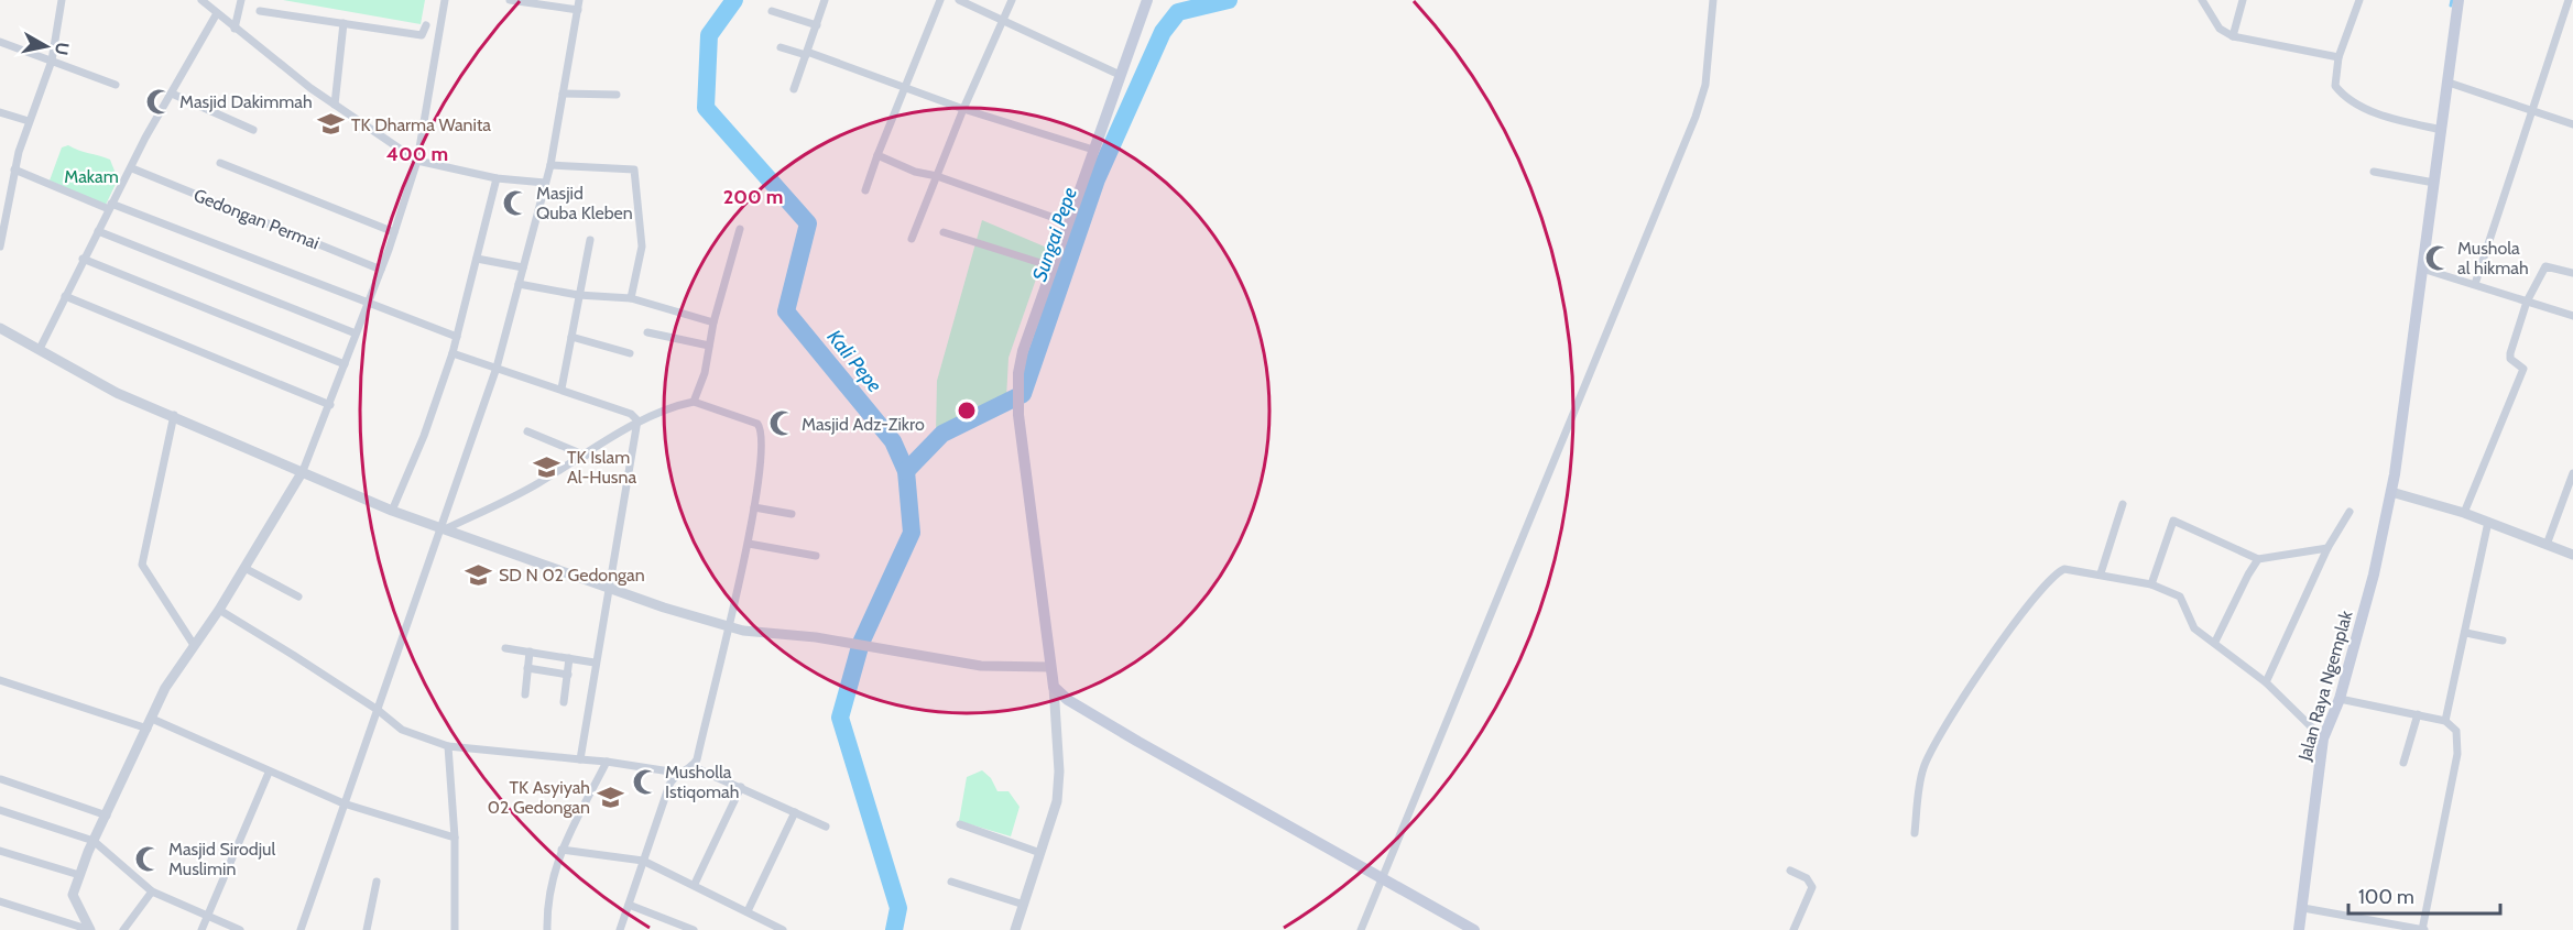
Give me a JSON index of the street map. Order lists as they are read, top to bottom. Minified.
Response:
{"streets":{"main road":["Jalan Raya Ngemplak"],"street":["Gedongan Permai"]},"water":["Sungai Pepe","Kali Pepe"],"parks":["Makam"],"places":{"mosque":["Masjid Dakimmah","Masjid Quba Kleben","Mushola al hikmah","Masjid Adz-Zikro","Musholla Istiqomah","Masjid Sirodjul Muslimin"],"school or university":["TK Dharma Wanita","TK Islam Al-Husna","SD N 02 Gedongan","TK Asyiyah 02 Gedongan"]},"scale_bar":"100 m","north":"right","rings":["400 m","200 m"]}
